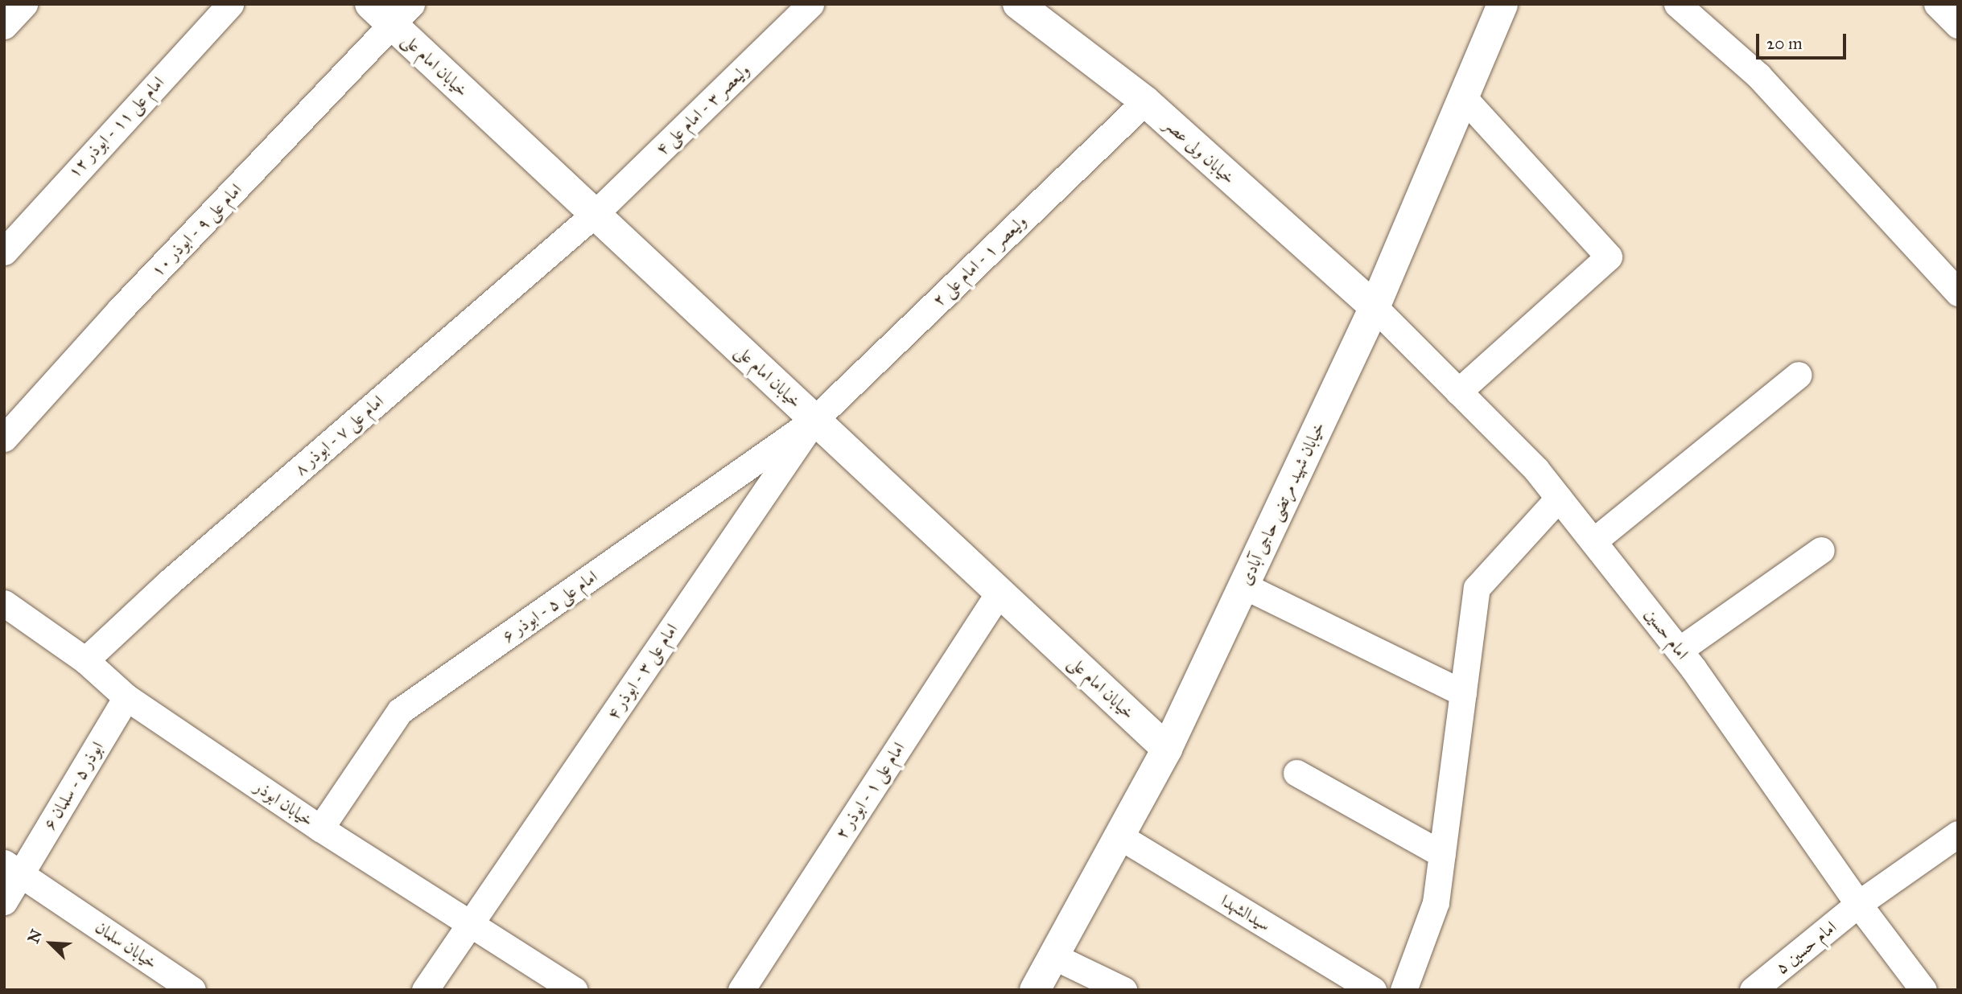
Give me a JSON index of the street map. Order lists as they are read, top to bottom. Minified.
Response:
{"streets":{"street":["خیابان امام علی","ولیعصر ۳ - امام علی ۴","امام علی ۱۱ - ابوذر ۱۲","خیابان ولی عصر","امام علی ۹ - ابوذر ۱۰","ولیعصر ۱ - امام علی ۲","امام علی ۷ - ابوذر ۸","خیابان شهید مرتضی حاجی آبادی","امام علی ۵ - ابوذر ۶","امام حسین","امام علی ۳ - ابوذر ۴","ابوذر ۵ - سلمان ۶","امام علی ۱ - ابوذر ۲","خیابان ابوذر","سیدالشهدا","خیابان سلمان","امام حسین ۵"]},"crossings":[["خیابان امام علی","ولیعصر ۳ - امام علی ۴"],["خیابان امام علی","امام علی ۹ - ابوذر ۱۰"],["خیابان امام علی","ولیعصر ۱ - امام علی ۲"],["خیابان امام علی","امام علی ۷ - ابوذر ۸"],["خیابان امام علی","خیابان شهید مرتضی حاجی آبادی"],["خیابان امام علی","امام علی ۵ - ابوذر ۶"],["خیابان امام علی","امام علی ۳ - ابوذر ۴"],["خیابان امام علی","امام علی ۱ - ابوذر ۲"],["ولیعصر ۳ - امام علی ۴","امام علی ۷ - ابوذر ۸"],["خیابان ولی عصر","ولیعصر ۱ - امام علی ۲"],["خیابان ولی عصر","خیابان شهید مرتضی حاجی آبادی"],["خیابان ولی عصر","امام حسین"],["ولیعصر ۱ - امام علی ۲","امام علی ۵ - ابوذر ۶"],["ولیعصر ۱ - امام علی ۲","امام علی ۳ - ابوذر ۴"],["امام علی ۷ - ابوذر ۸","خیابان ابوذر"],["خیابان شهید مرتضی حاجی آبادی","امام حسین"],["خیابان شهید مرتضی حاجی آبادی","سیدالشهدا"],["امام علی ۵ - ابوذر ۶","امام علی ۳ - ابوذر ۴"],["امام علی ۵ - ابوذر ۶","خیابان ابوذر"],["امام حسین","امام حسین ۵"],["امام علی ۳ - ابوذر ۴","خیابان ابوذر"],["ابوذر ۵ - سلمان ۶","خیابان ابوذر"],["ابوذر ۵ - سلمان ۶","خیابان سلمان"]],"scale_bar":"20 m","north":"top left"}
